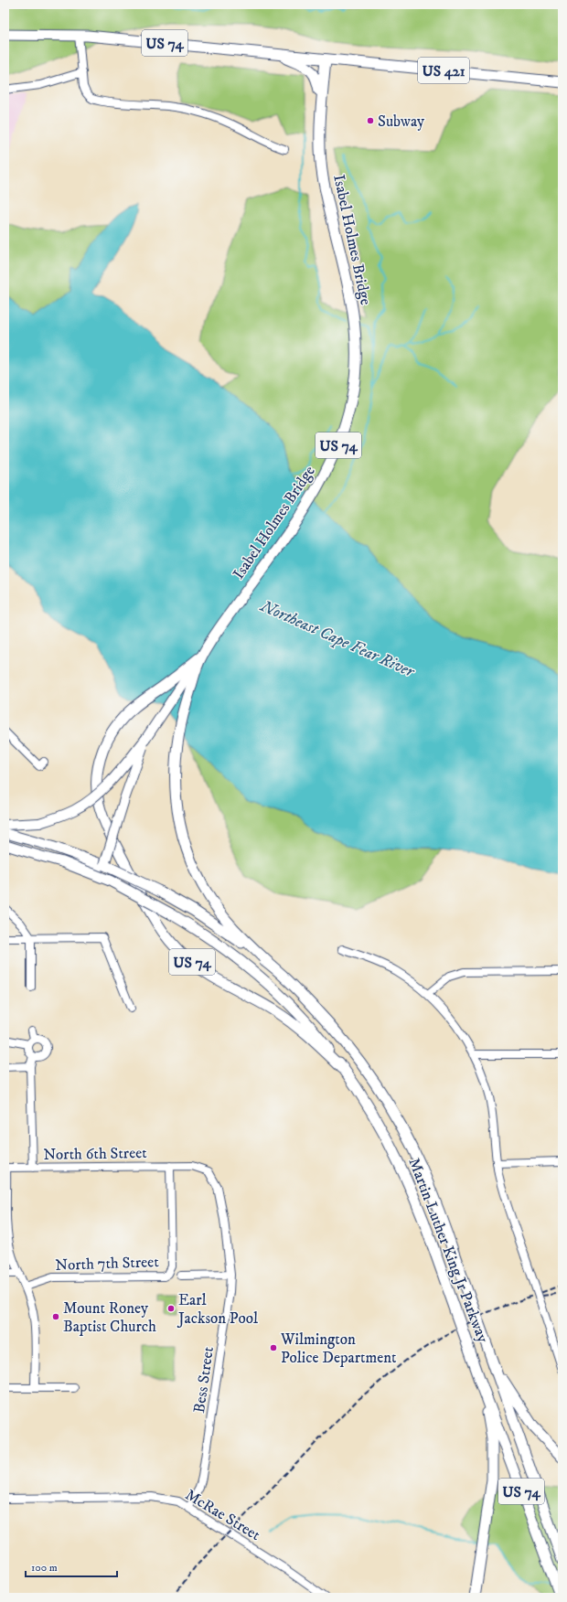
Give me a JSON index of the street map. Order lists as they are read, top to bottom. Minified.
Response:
{"streets":{"highway":["US 74","US 421","Isabel Holmes Bridge","Martin Luther King Jr Parkway"],"street":["North 6th Street","North 7th Street","Bess Street","McRae Street"]},"crossings":[["US 74","US 421"],["US 74","Isabel Holmes Bridge"],["US 74","Martin Luther King Jr Parkway"],["US 421","Isabel Holmes Bridge"],["Isabel Holmes Bridge","Martin Luther King Jr Parkway"],["North 6th Street","North 7th Street"],["North 6th Street","Bess Street"],["Bess Street","McRae Street"]],"water":["Northeast Cape Fear River"],"places":["Subway","Earl Jackson Pool","Mount Roney Baptist Church","Wilmington Police Department"],"scale_bar":"100 m"}
